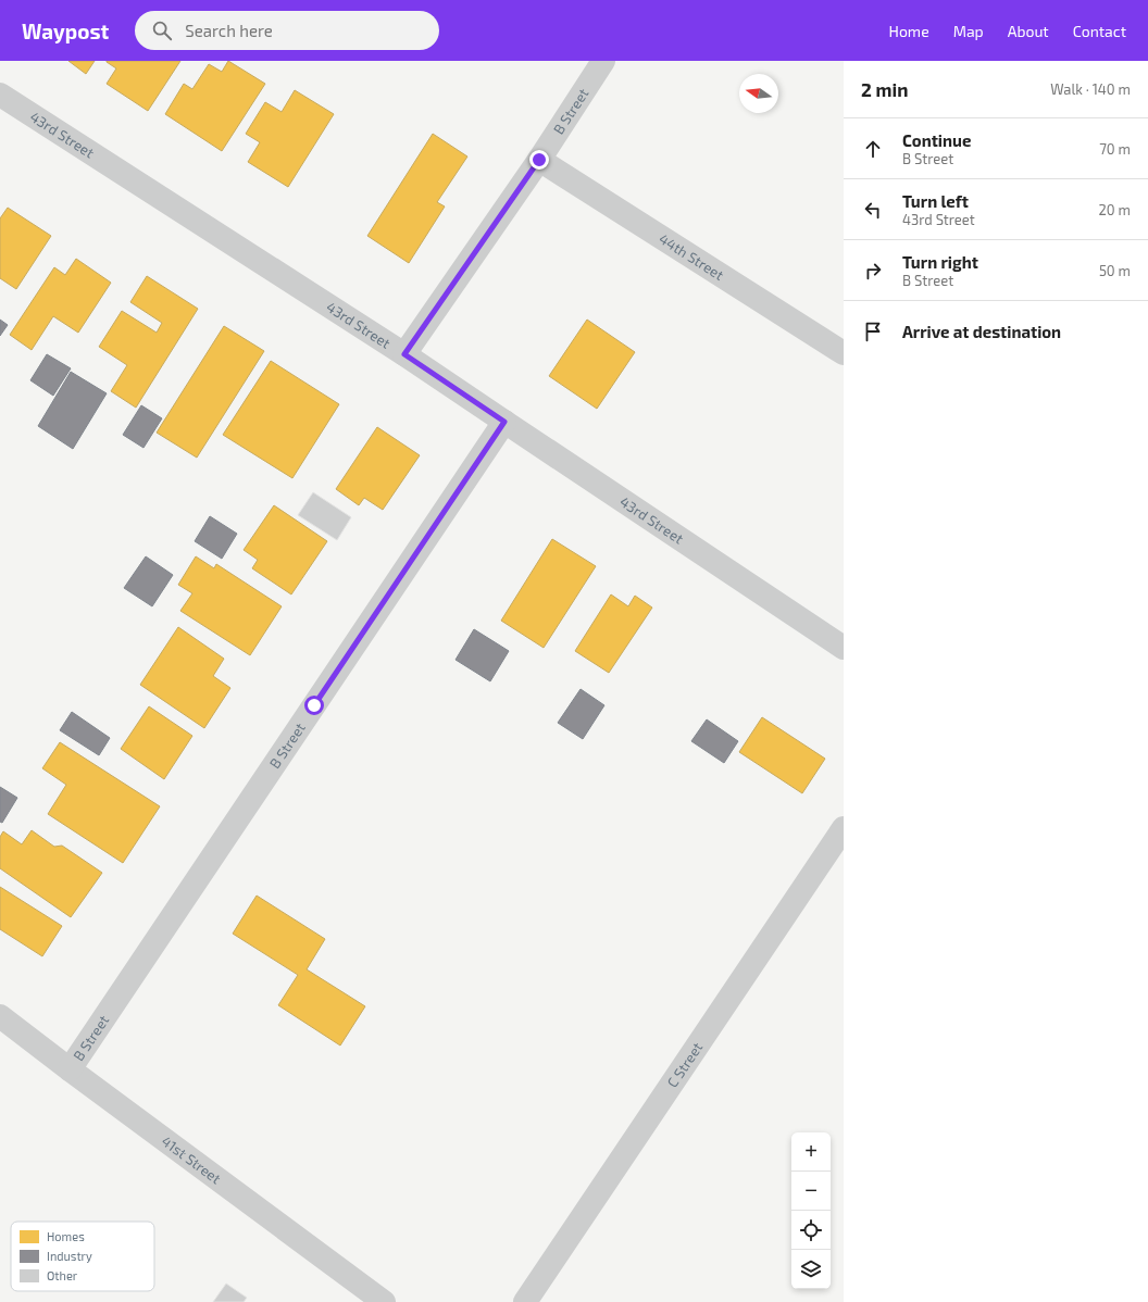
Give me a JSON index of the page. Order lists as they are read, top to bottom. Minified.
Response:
{"streets":{"street":["B Street","43rd Street","44th Street","C Street","41st Street"]},"crossings":[["B Street","43rd Street"],["B Street","44th Street"],["B Street","41st Street"]],"legend":["Homes","Industry","Other"],"north":"left","page":{"header":"Waypost","search":"Search here","nav":["Home","Map","About","Contact"],"heading":["2 min","Walk · 140 m"],"list":[["Continue","B Street","70 m"],["Turn left","43rd Street","20 m"],["Turn right","B Street","50 m"],"Arrive at destination"],"map_buttons":["+","−"]}}
